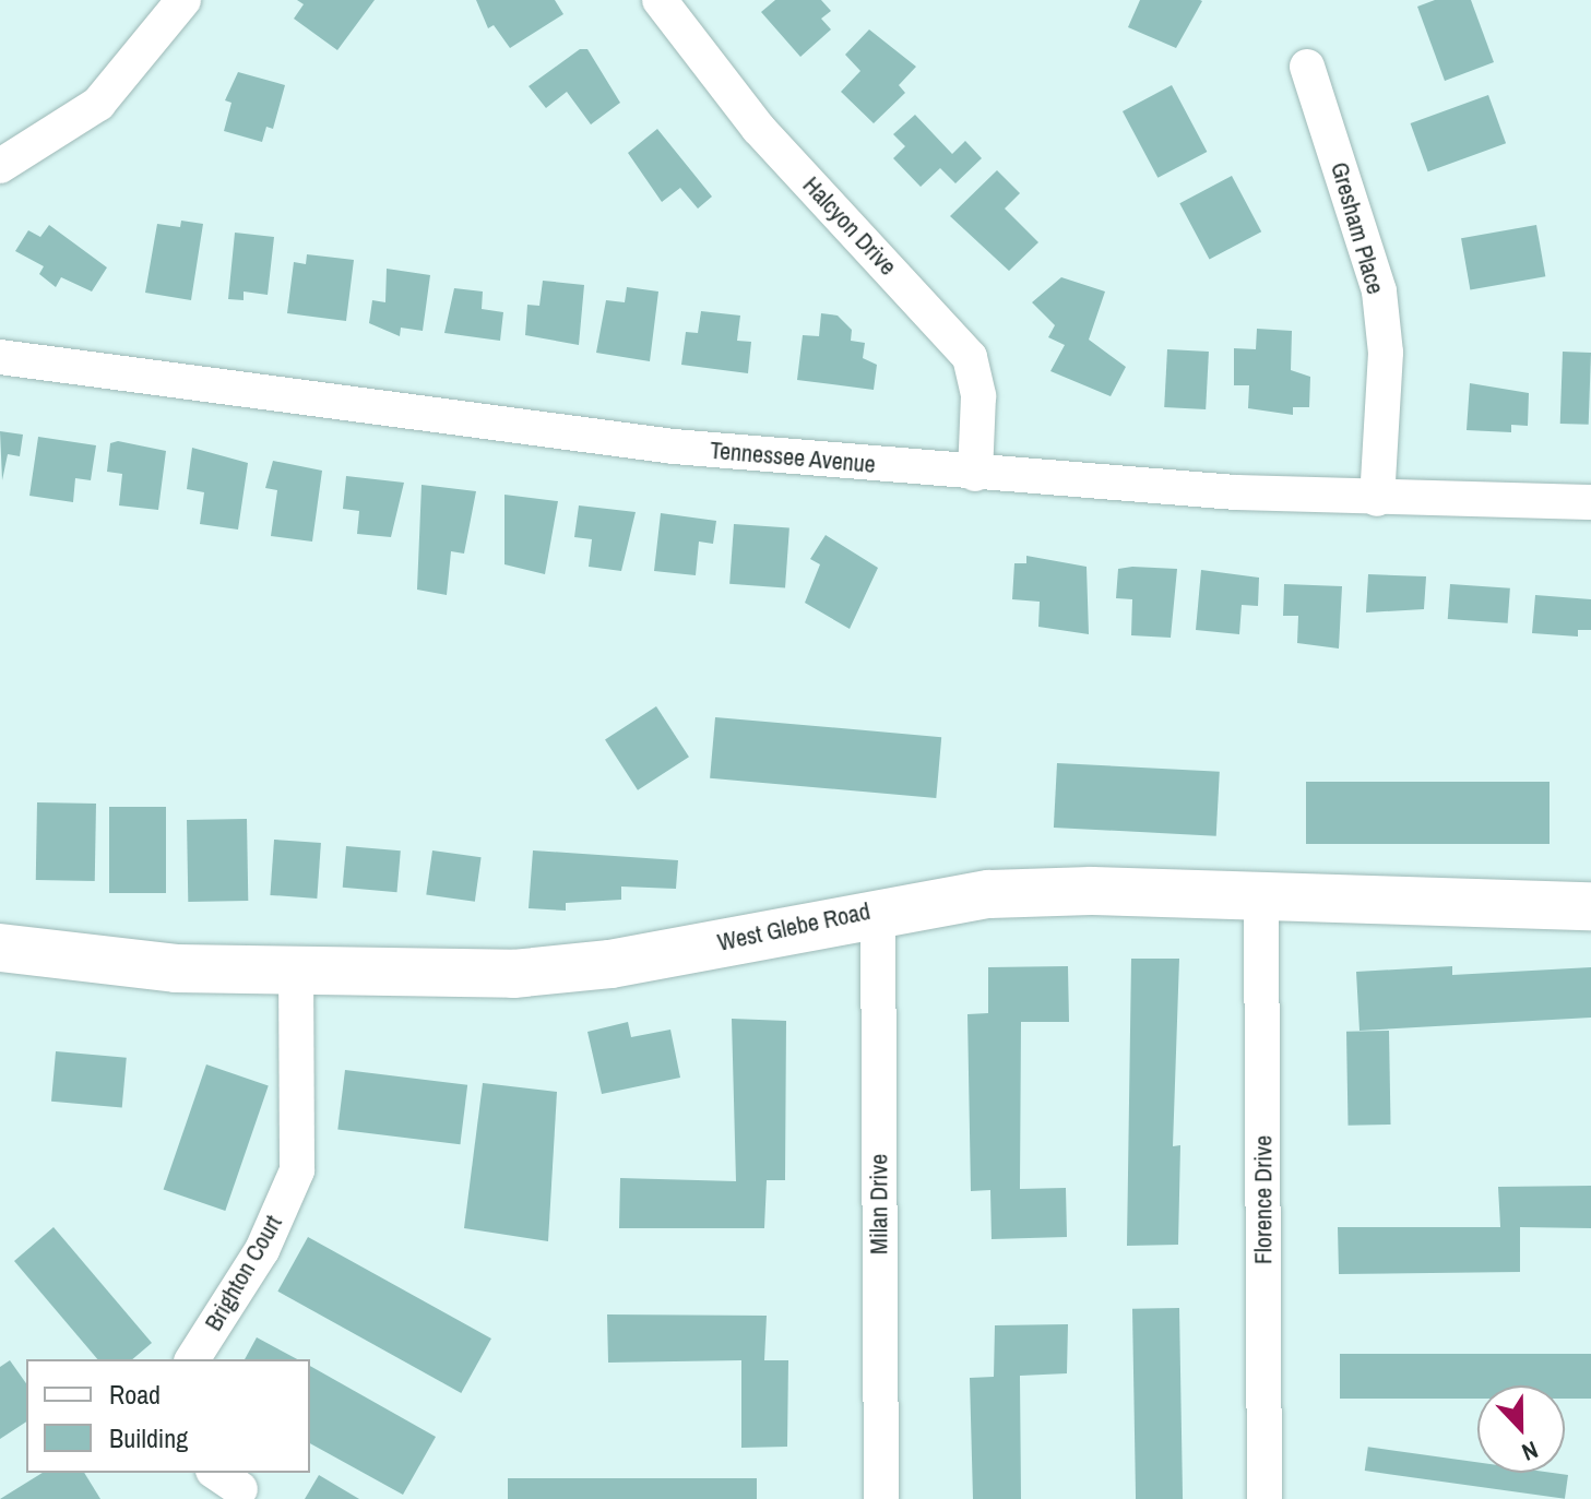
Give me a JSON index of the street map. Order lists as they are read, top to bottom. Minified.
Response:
{"streets":{"main road":["West Glebe Road"],"street":["Halcyon Drive","Gresham Place","Tennessee Avenue","Florence Drive","Milan Drive","Brighton Court"]},"crossings":[["Halcyon Drive","Tennessee Avenue"],["Gresham Place","Tennessee Avenue"],["West Glebe Road","Florence Drive"],["West Glebe Road","Milan Drive"],["West Glebe Road","Brighton Court"]],"legend":["Road","Building"],"north":"bottom"}
